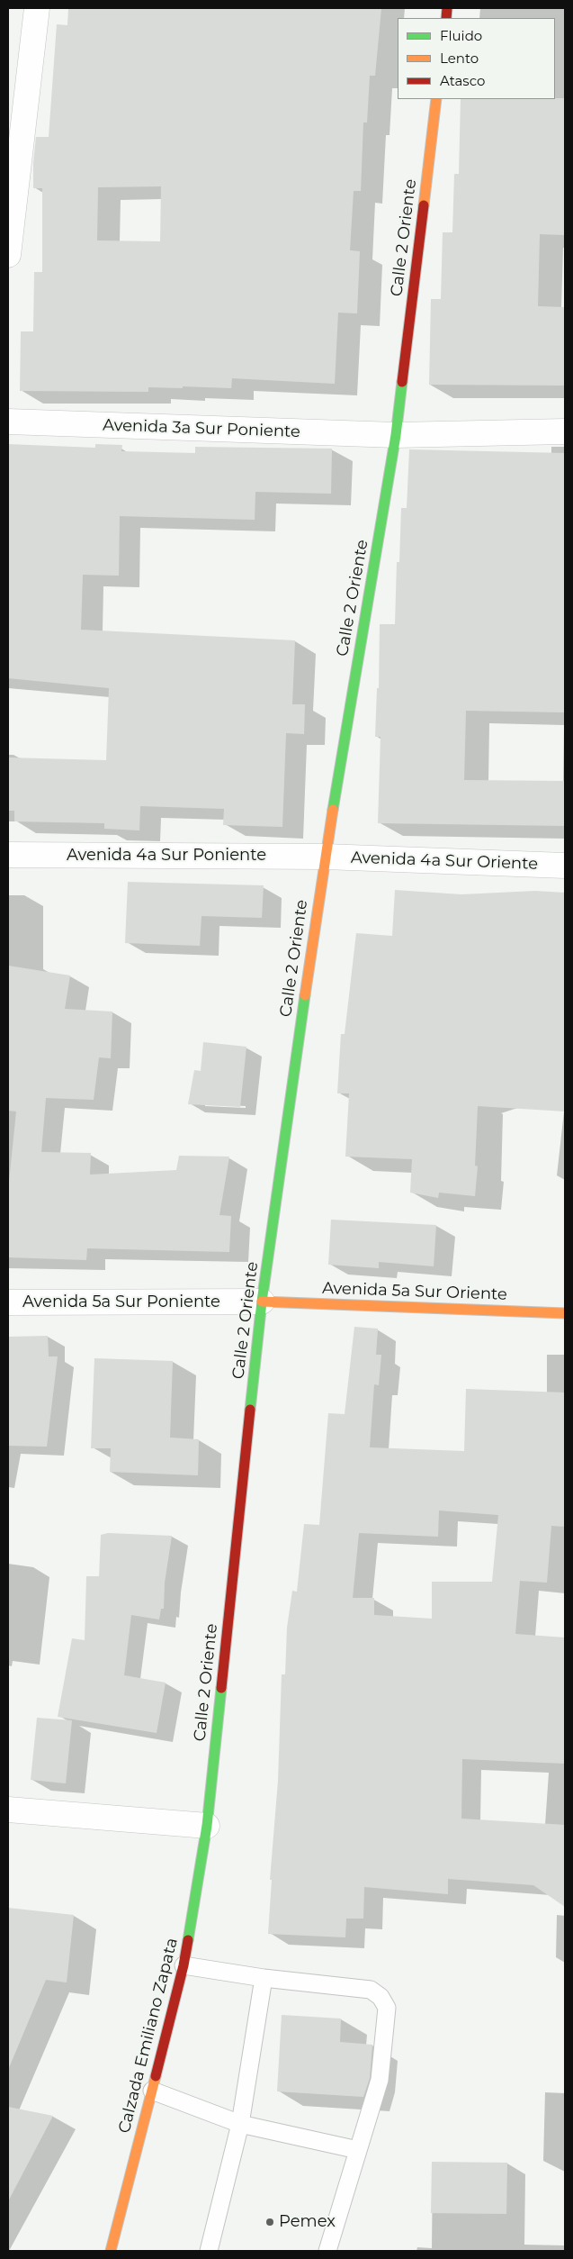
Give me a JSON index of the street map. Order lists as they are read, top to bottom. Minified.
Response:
{"streets":{"main road":["Calle 2 Oriente","Avenida 5a Sur Oriente","Calzada Emiliano Zapata"],"street":["Avenida 3a Sur Poniente","Avenida 4a Sur Poniente","Avenida 4a Sur Oriente","Avenida 5a Sur Poniente"]},"crossings":[["Calle 2 Oriente","Avenida 3a Sur Poniente"],["Calle 2 Oriente","Avenida 4a Sur Poniente"],["Calle 2 Oriente","Avenida 4a Sur Oriente"],["Calle 2 Oriente","Avenida 5a Sur Oriente"],["Calle 2 Oriente","Avenida 5a Sur Poniente"],["Calle 2 Oriente","Calzada Emiliano Zapata"],["Avenida 4a Sur Poniente","Avenida 4a Sur Oriente"],["Avenida 5a Sur Oriente","Avenida 5a Sur Poniente"]],"places":["Pemex"],"legend":["Fluido","Lento","Atasco"]}
